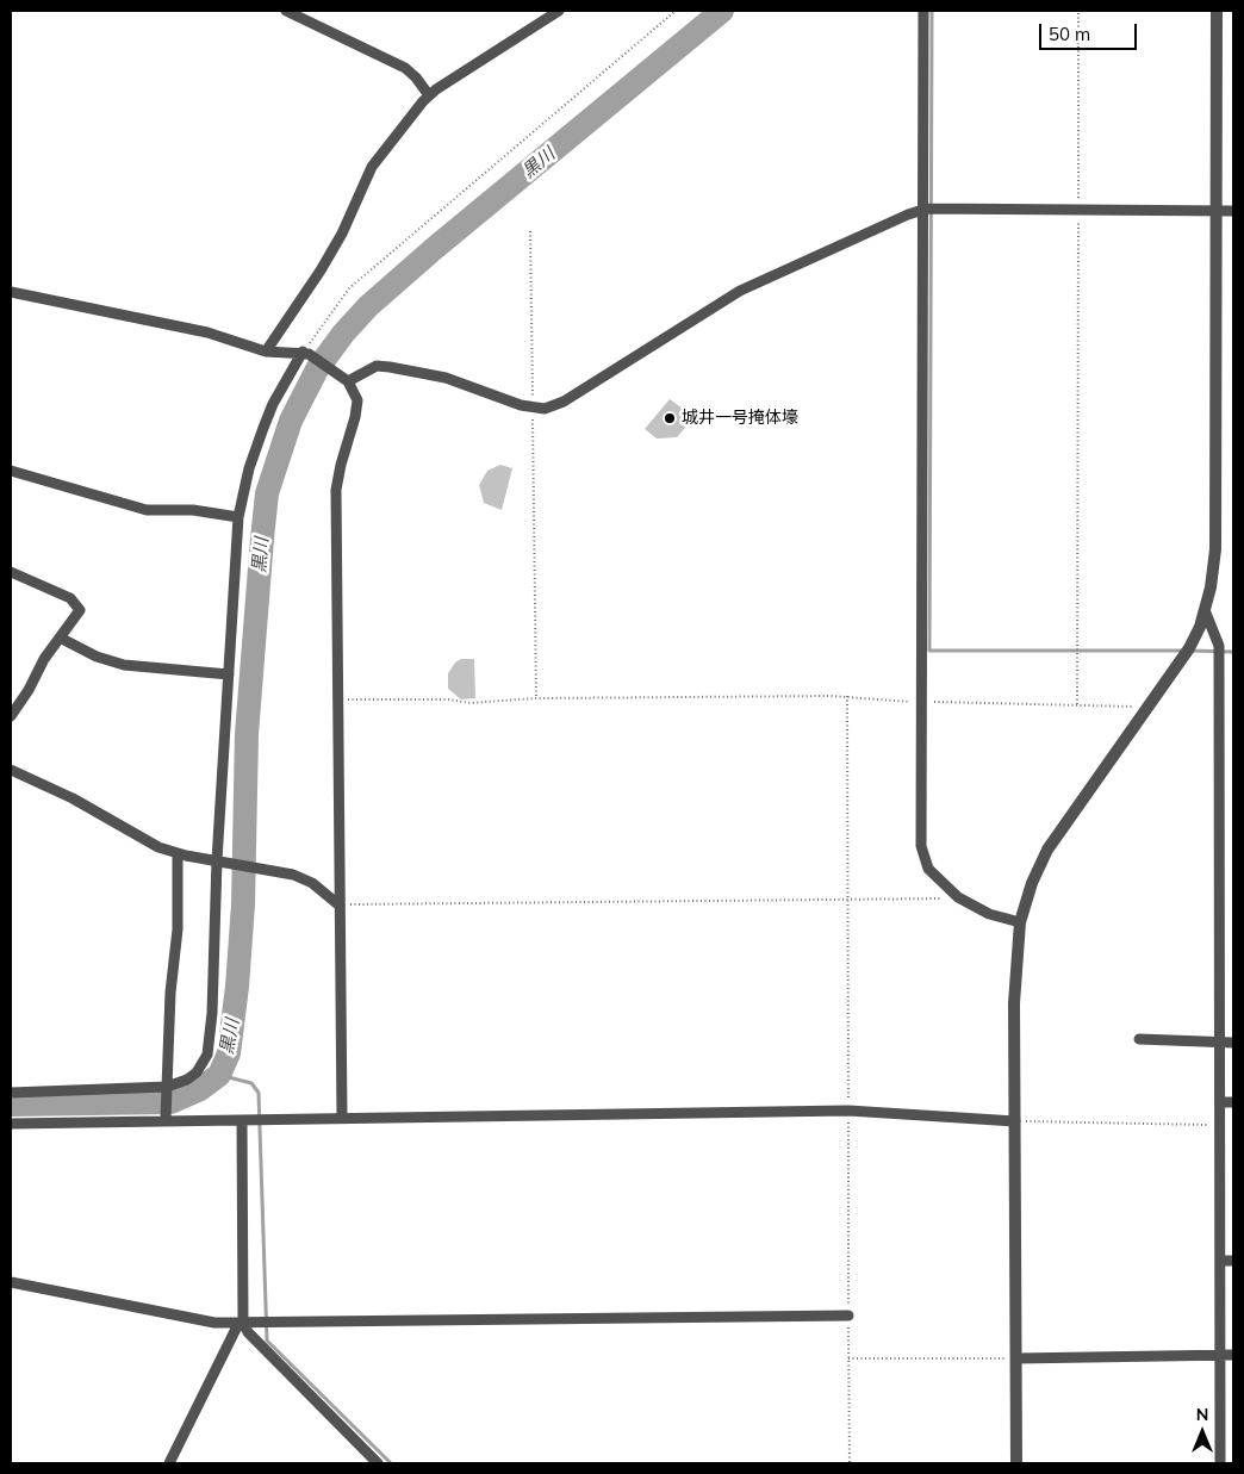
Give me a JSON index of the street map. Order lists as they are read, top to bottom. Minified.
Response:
{"water":["黒川"],"places":["城井一号掩体壕"],"scale_bar":"50 m","north":"top"}
